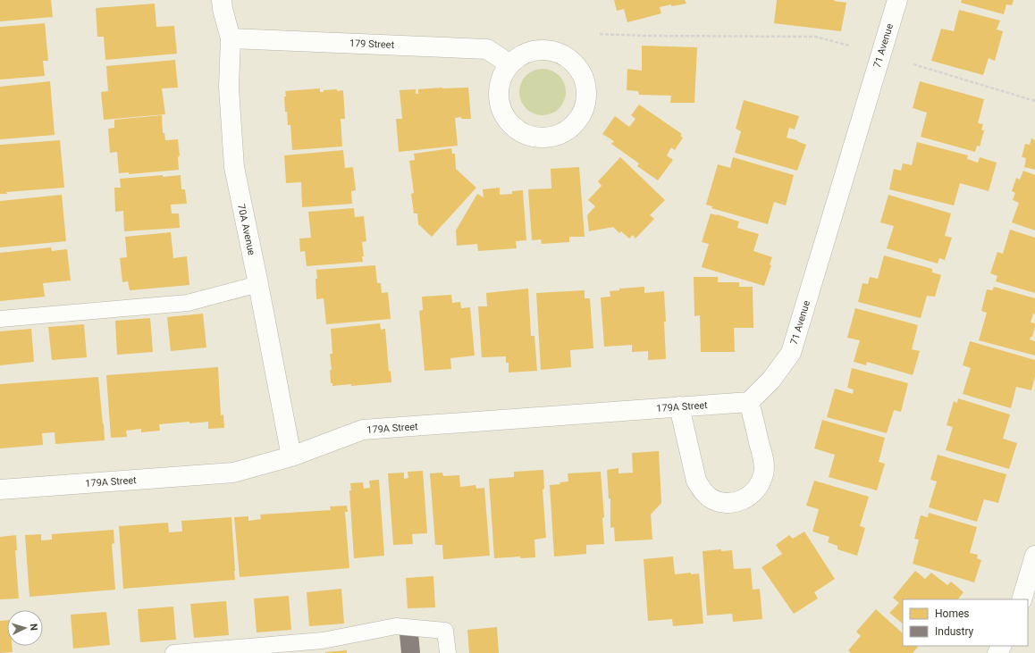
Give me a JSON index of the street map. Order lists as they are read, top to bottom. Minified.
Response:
{"streets":{"street":["179 Street","71 Avenue","70A Avenue","179A Street"]},"crossings":[["179 Street","70A Avenue"],["71 Avenue","179A Street"],["70A Avenue","179A Street"]],"legend":["Homes","Industry"],"north":"right"}
